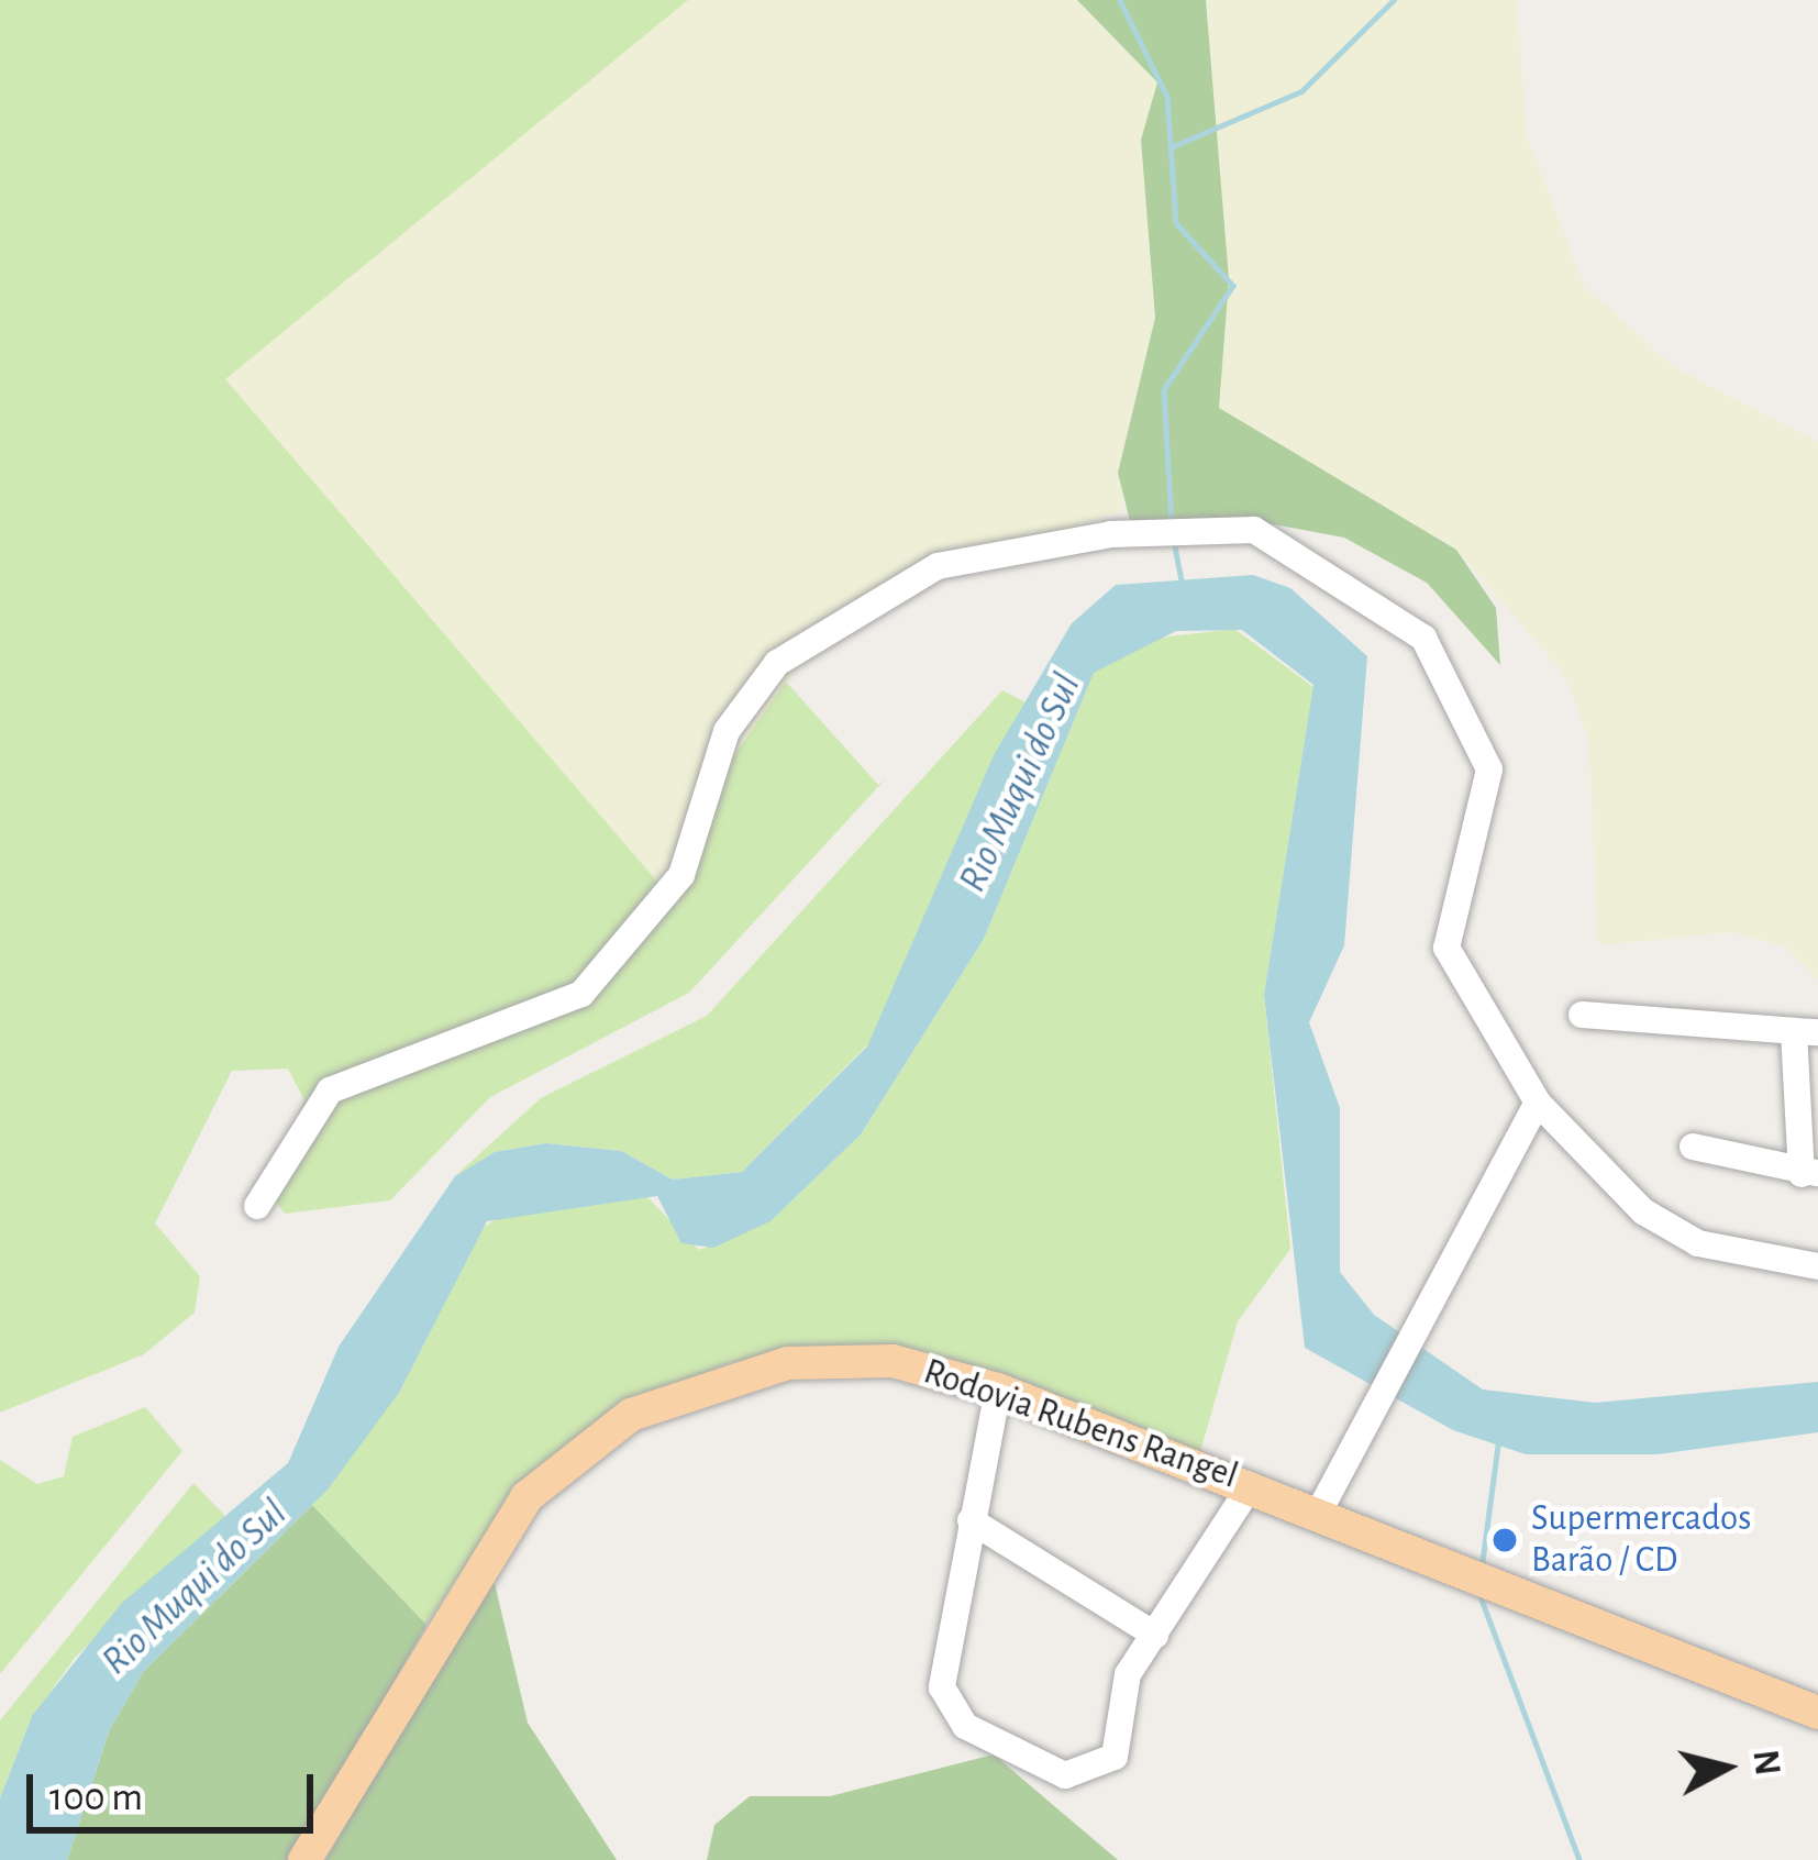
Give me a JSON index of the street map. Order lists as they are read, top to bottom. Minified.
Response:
{"streets":{"main road":["Rodovia Rubens Rangel"]},"water":["Rio Muqui do Sul"],"places":["Supermercados Barão / CD"],"scale_bar":"100 m","north":"right"}
